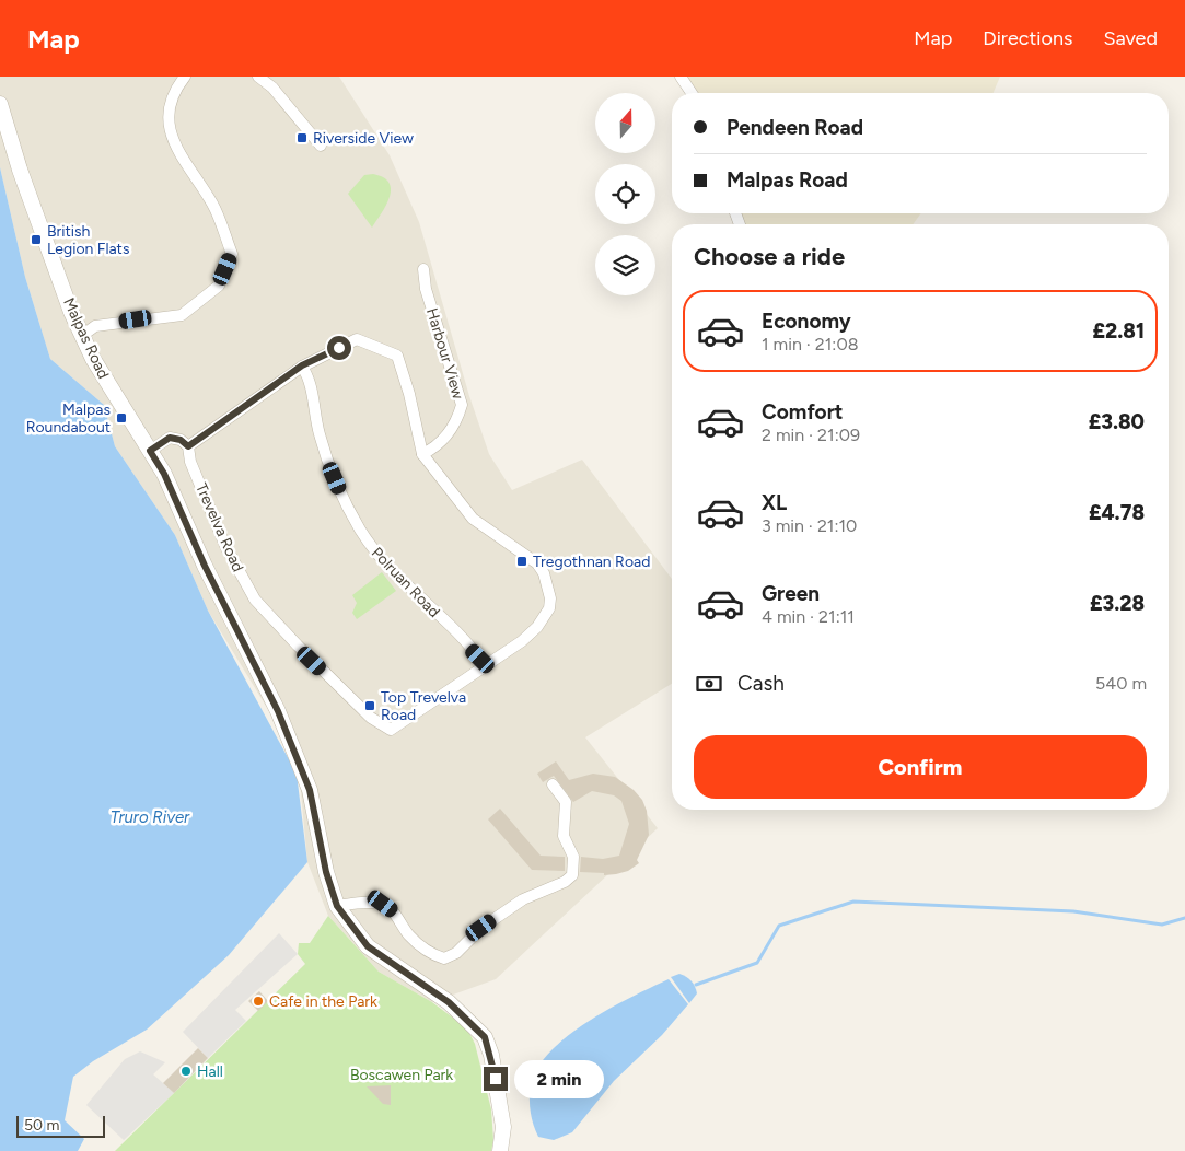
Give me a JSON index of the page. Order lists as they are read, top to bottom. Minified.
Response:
{"streets":{"street":["Malpas Road","Harbour View","Trevelva Road","Polruan Road"]},"crossings":[["Trevelva Road","Polruan Road"]],"water":["Truro River"],"parks":["Boscawen Park"],"places":{"transit":["Riverside View","British Legion Flats","Malpas Roundabout","Tregothnan Road","Top Trevelva Road"],"other":["Cafe in the Park","Hall"]},"scale_bar":"50 m","north":"top","page":{"header":"Map","nav":["Map","Directions","Saved"],"banner":["Pendeen Road","Malpas Road"],"heading":"Choose a ride","list":[{"name":"Economy","note":"1 min · 21:08","value":"£2.81"},{"name":"Comfort","note":"2 min · 21:09","value":"£3.80"},{"name":"XL","note":"3 min · 21:10","value":"£4.78"},{"name":"Green","note":"4 min · 21:11","value":"£3.28"}],"pay":["Cash","540 m"],"buttons":"Confirm","bubble":"2 min","scale":"50 m"}}
